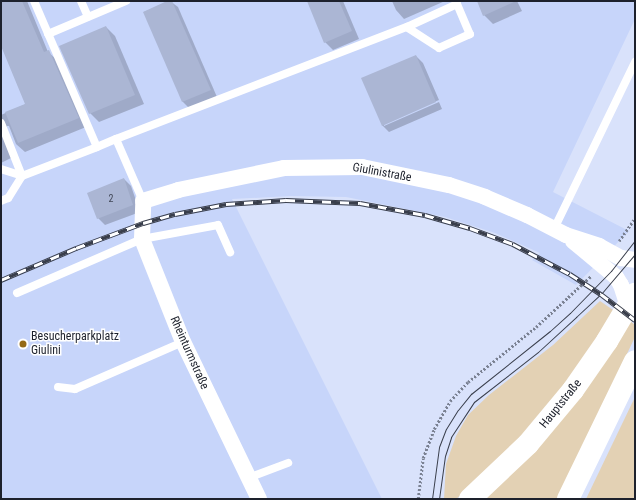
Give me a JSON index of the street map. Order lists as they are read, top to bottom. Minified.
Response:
{"streets":{"main road":["Hauptstraße"],"street":["Giulinistraße","Rheinturmstraße"]},"crossings":[["Giulinistraße","Rheinturmstraße"],["Giulinistraße","Hauptstraße"]],"places":["Besucherparkplatz Giulini"],"house_numbers":["2"]}
